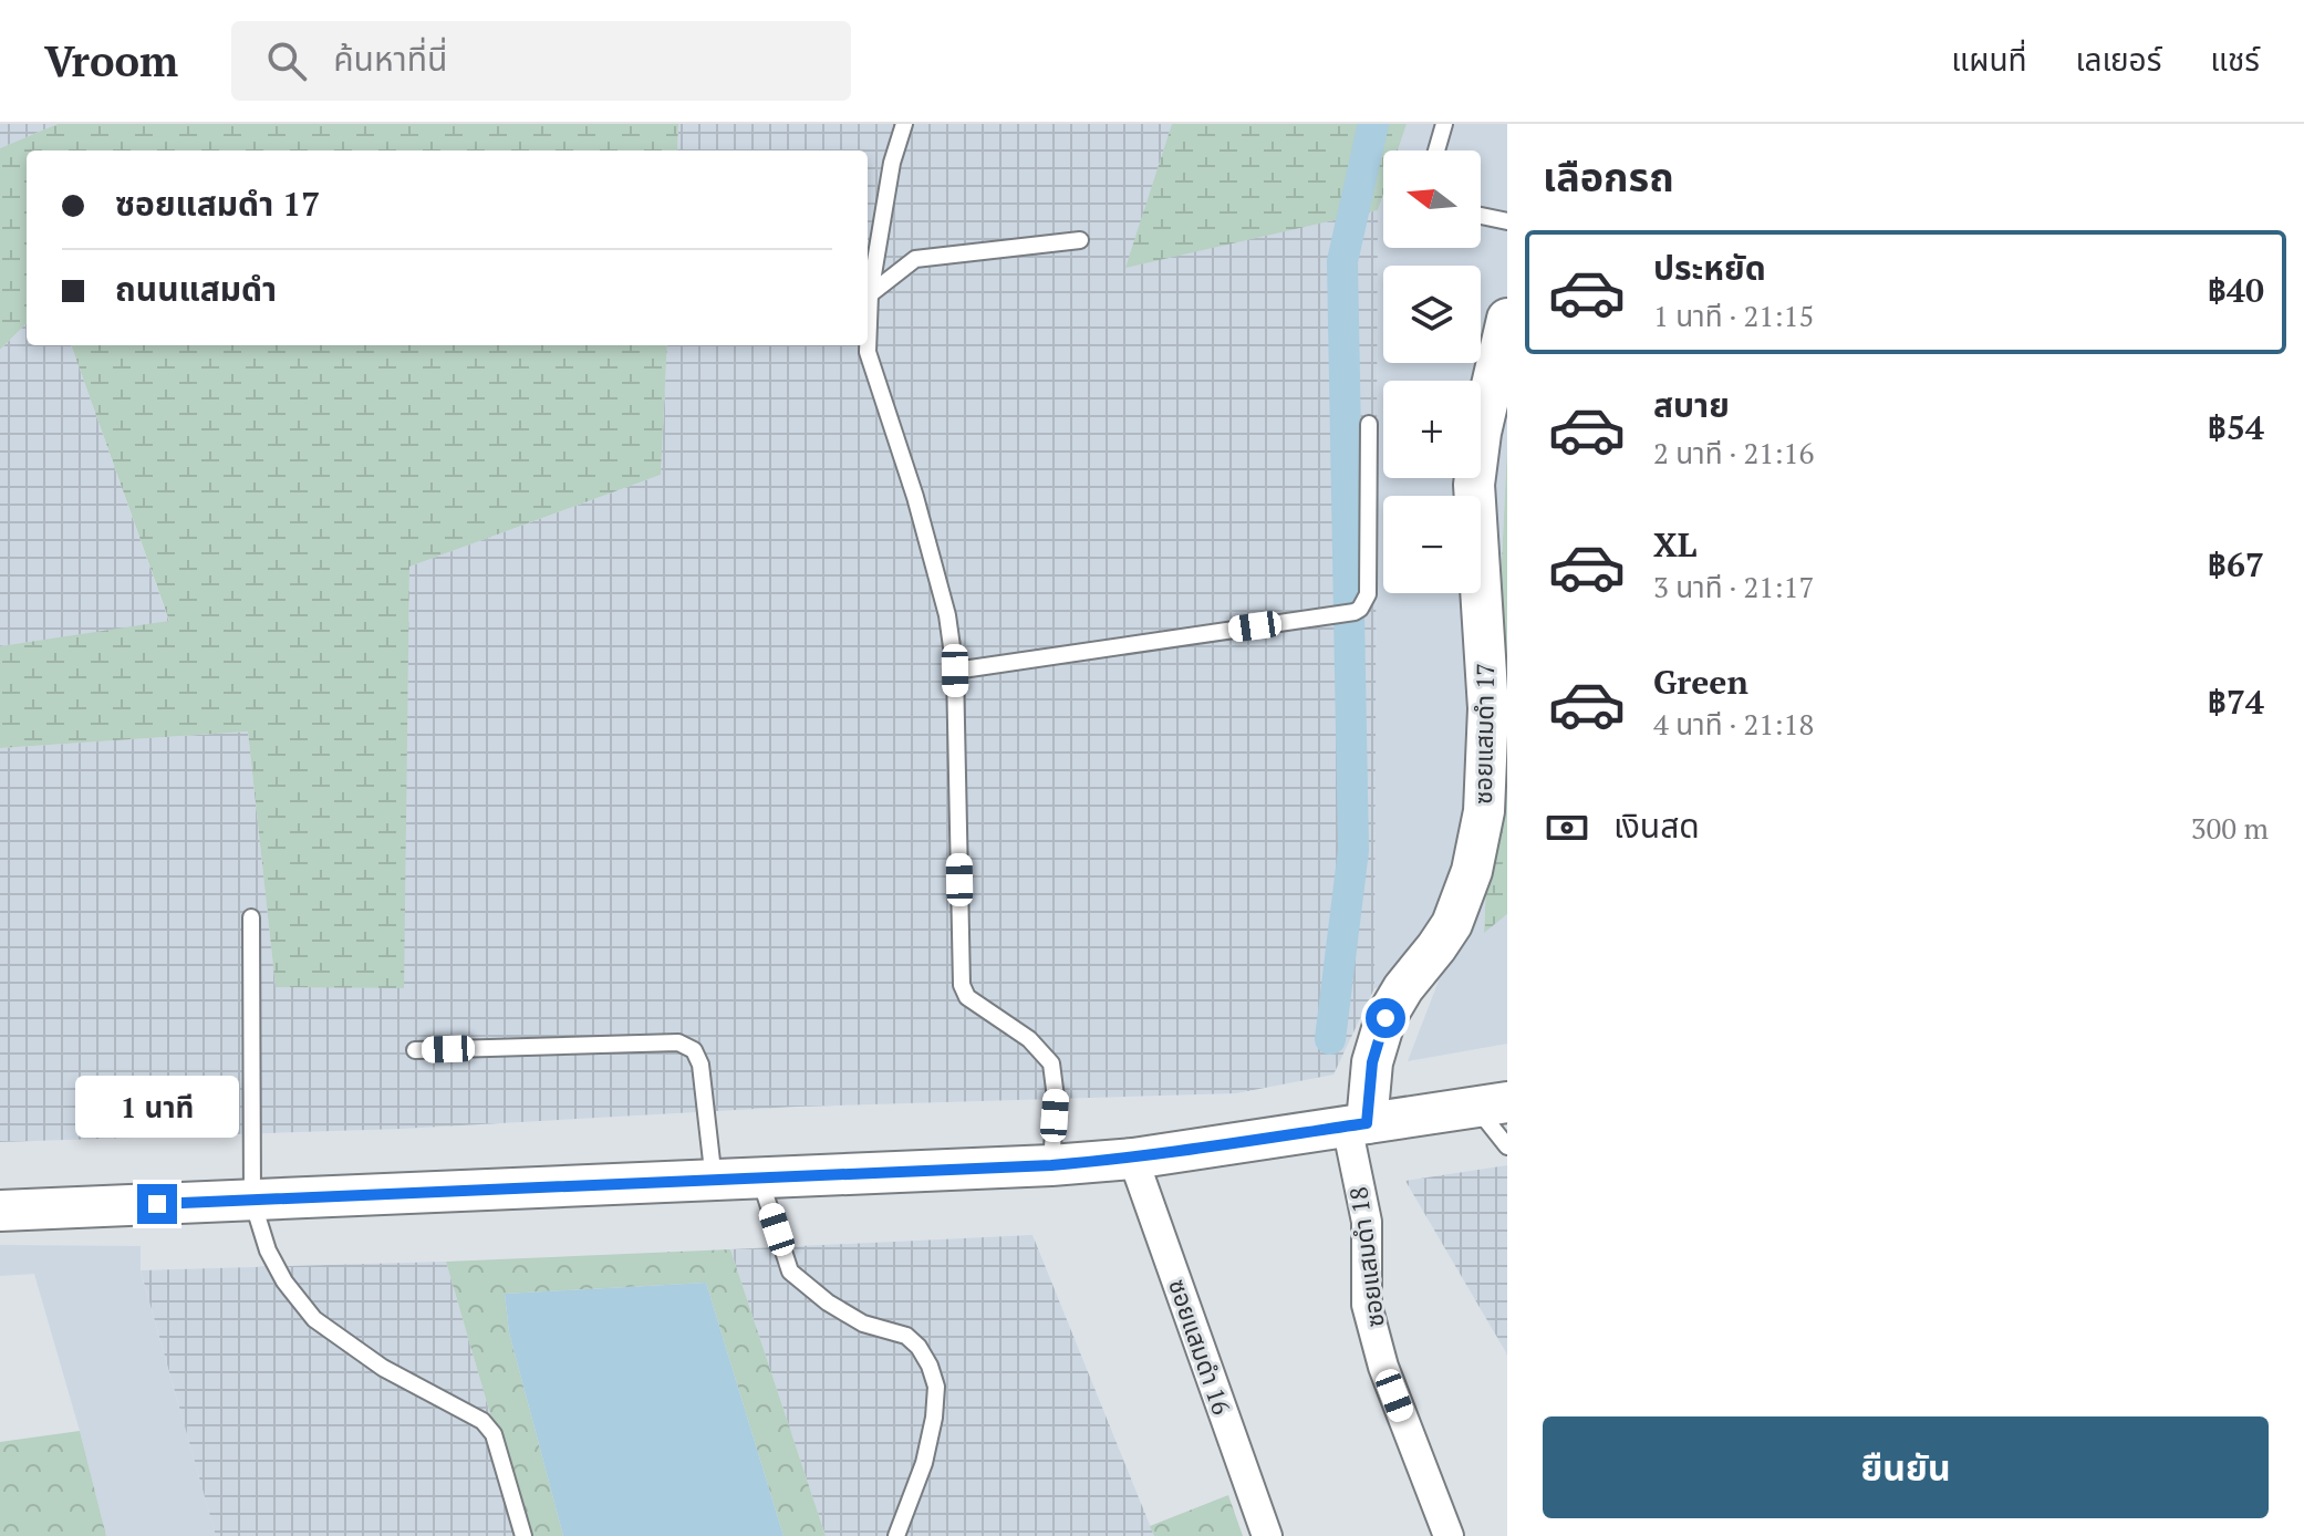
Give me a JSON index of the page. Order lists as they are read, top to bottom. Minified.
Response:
{"streets":{"street":["ซอยแสมดำ 17","ซอยแสมดำ 18","ซอยแสมดำ 16"]},"crossings":[["ซอยแสมดำ 17","ซอยแสมดำ 18"]],"north":"left","page":{"header":"Vroom","search":"ค้นหาที่นี่","nav":["แผนที่","เลเยอร์","แชร์"],"heading":"เลือกรถ","map_buttons":["+","−"],"banner":["ซอยแสมดำ 17","ถนนแสมดำ"],"list":[{"name":"ประหยัด","note":"1 นาที · 21:15","value":"฿40"},{"name":"สบาย","note":"2 นาที · 21:16","value":"฿54"},{"name":"XL","note":"3 นาที · 21:17","value":"฿67"},{"name":"Green","note":"4 นาที · 21:18","value":"฿74"}],"pay":["เงินสด","300 m"],"bubble":"1 นาที","buttons":"ยืนยัน"}}
